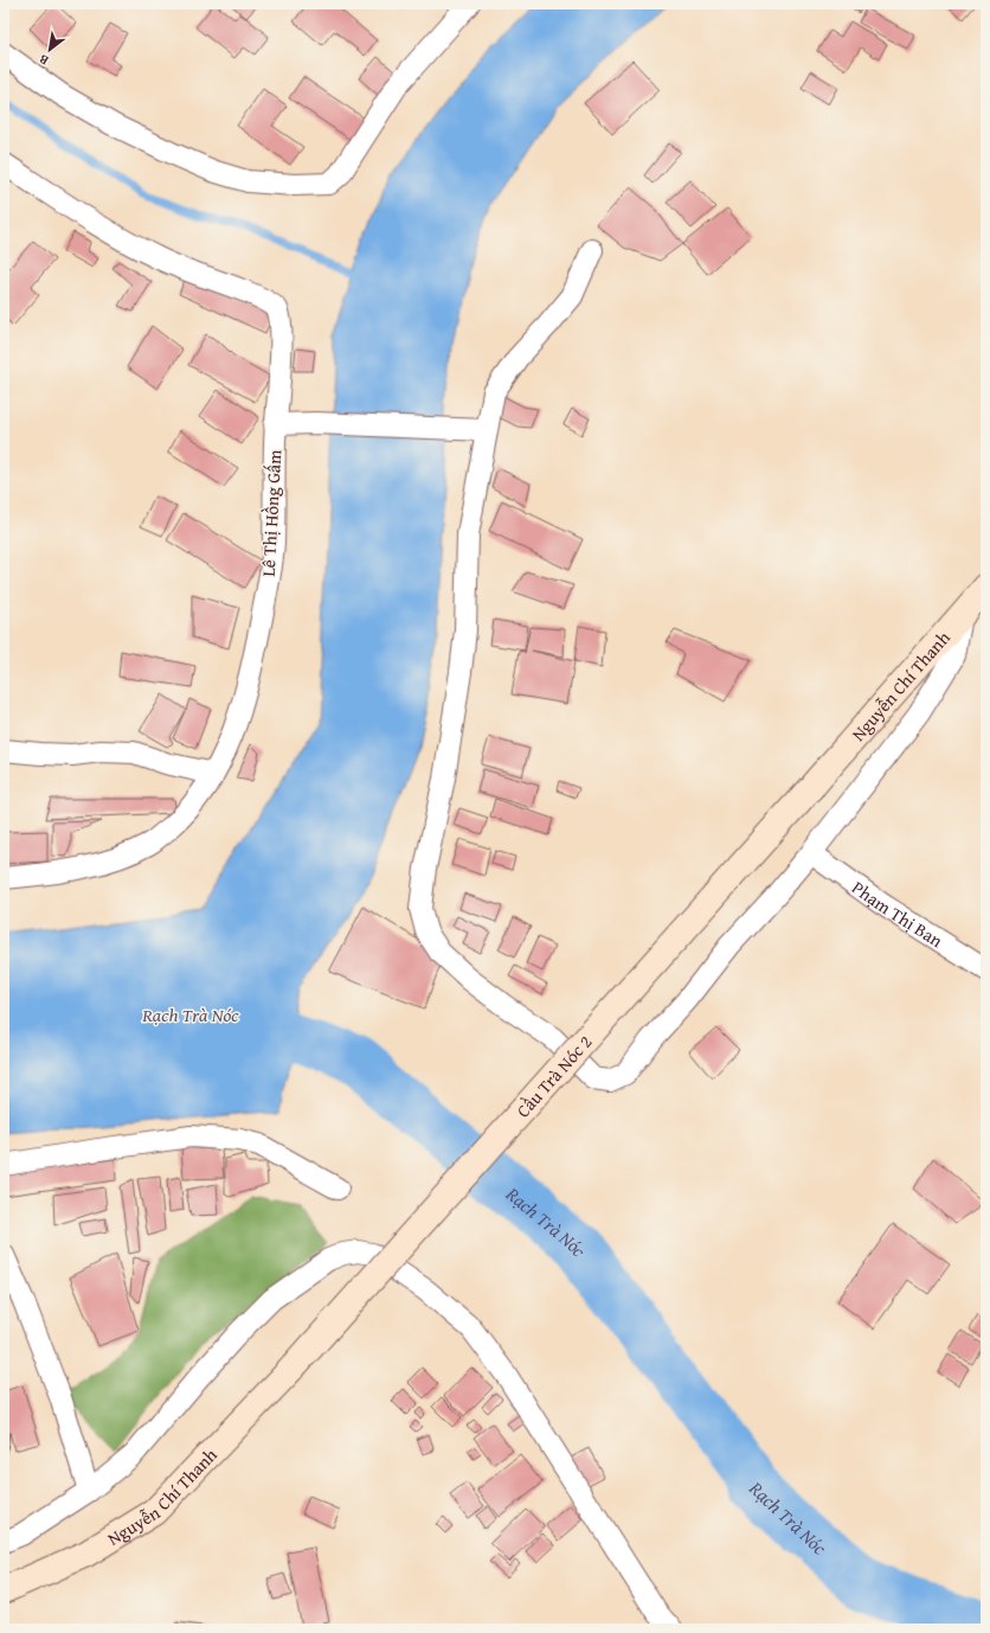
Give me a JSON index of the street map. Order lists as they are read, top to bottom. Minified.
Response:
{"streets":{"main road":["Nguyễn Chí Thanh","Cầu Trà Nóc 2"],"street":["Lê Thị Hồng Gấm","Phạm Thị Ban"]},"crossings":[["Nguyễn Chí Thanh","Cầu Trà Nóc 2"]],"water":["Rạch Trà Nóc"],"north":"bottom left"}
